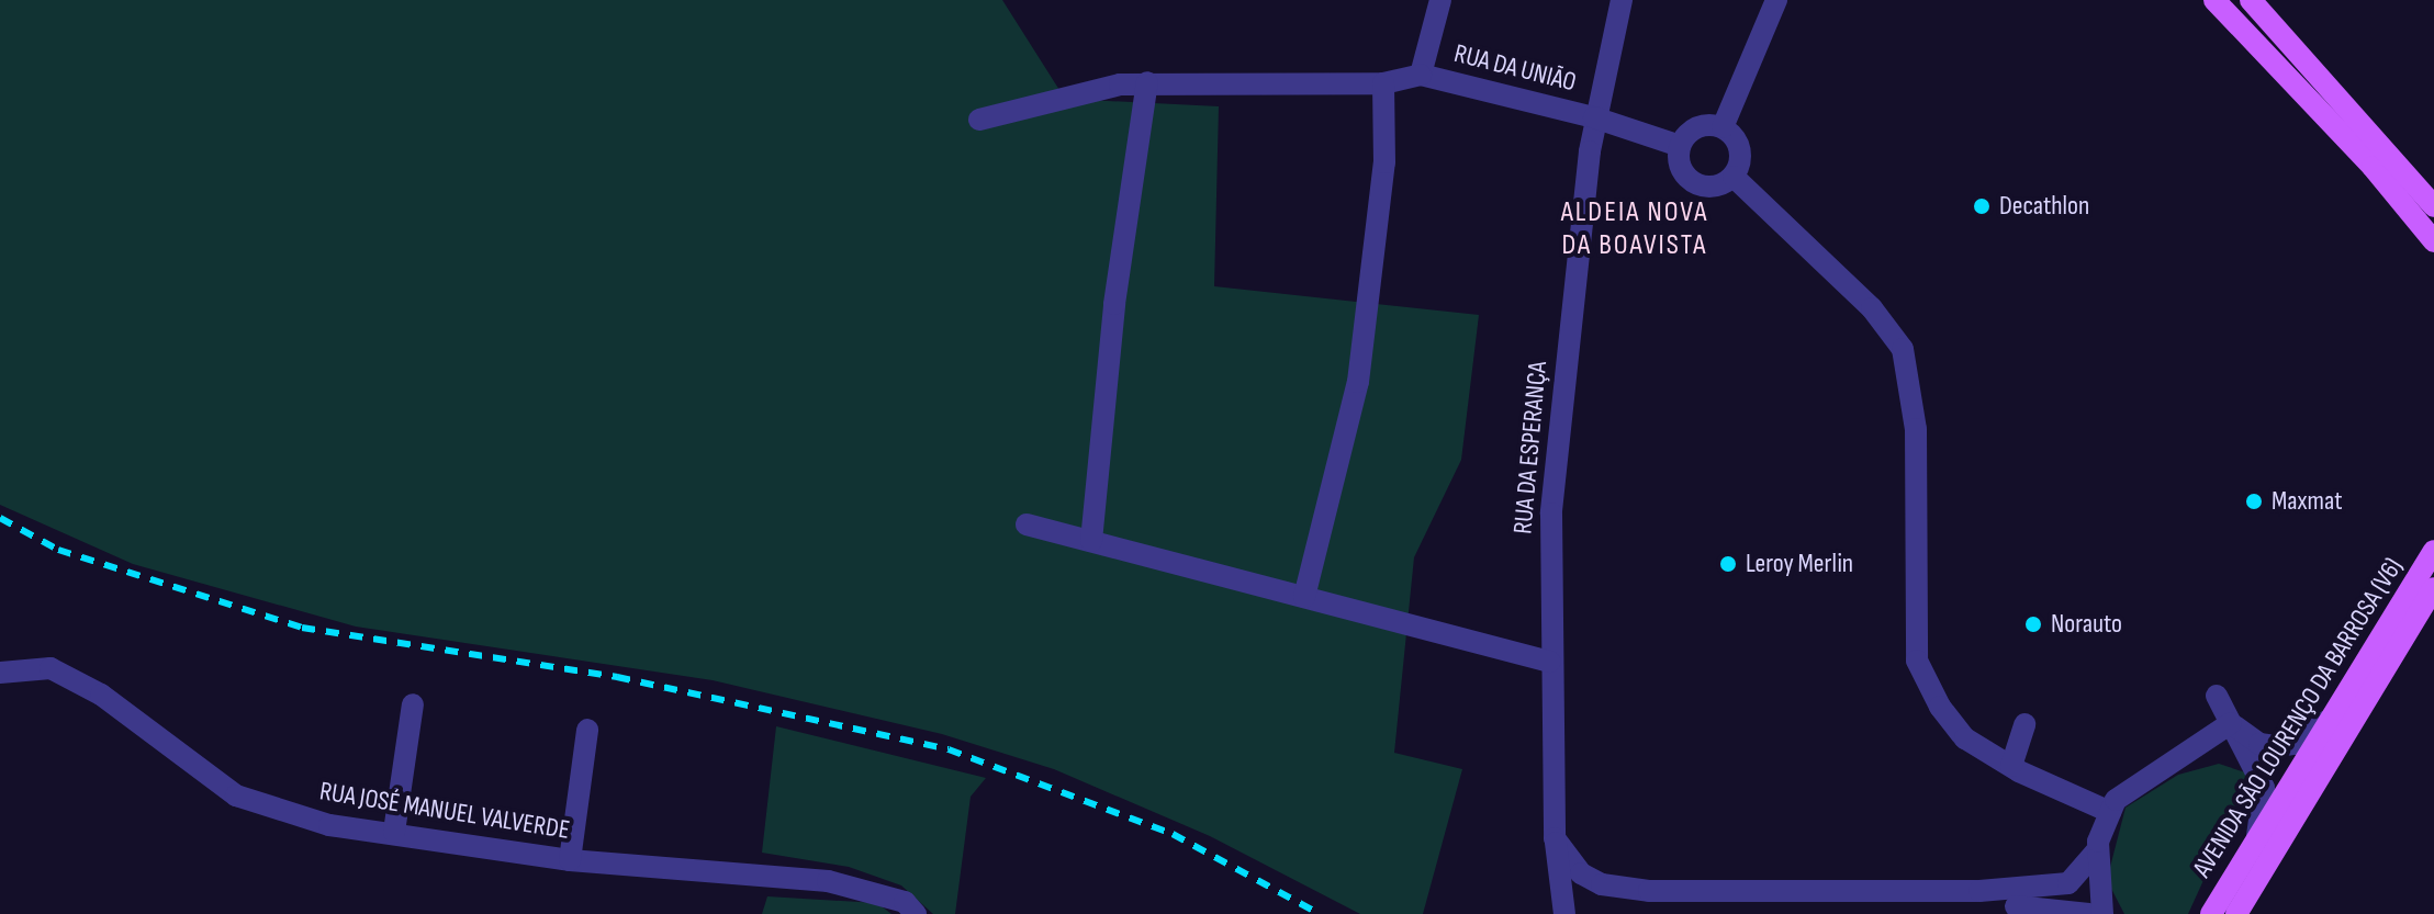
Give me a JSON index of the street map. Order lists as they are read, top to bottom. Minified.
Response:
{"streets":{"main road":["AVENIDA SÃO LOURENÇO DA BARROSA (V6)"],"street":["RUA DA UNIÃO","RUA DA ESPERANÇA","RUA JOSÉ MANUEL VALVERDE"]},"crossings":[["RUA DA UNIÃO","RUA DA ESPERANÇA"]],"districts":["ALDEIA NOVA DA BOAVISTA"],"places":["Decathlon","Maxmat","Leroy Merlin","Norauto"]}
